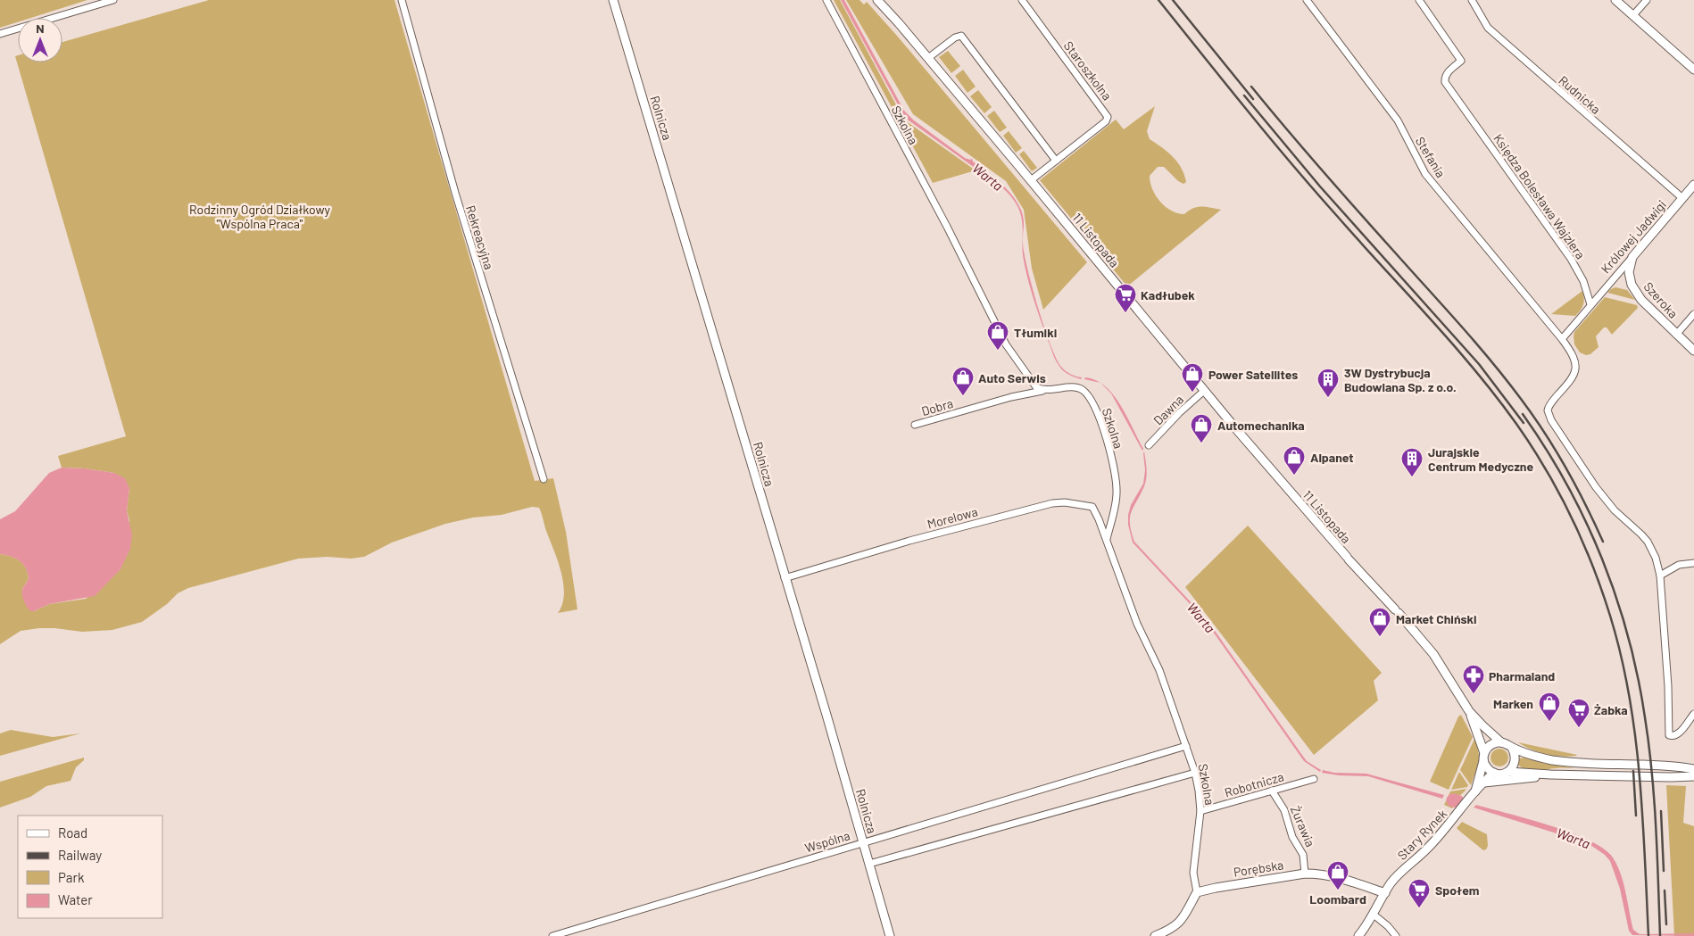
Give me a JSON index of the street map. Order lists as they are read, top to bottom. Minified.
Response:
{"streets":{"street":["Staroszkolna","Rudnicka","Rolnicza","Szkolna","Stefania","Księdza Bolesława Wajzlera","Królowej Jadwigi","Rekreacyjna","11 Listopada","Szeroka","Dobra","Dawna","Morelowa","Robotnicza","Żurawia","Stary Rynek","Wspólna","Porębska"]},"crossings":[["Staroszkolna","11 Listopada"],["Rudnicka","Królowej Jadwigi"],["Rolnicza","Morelowa"],["Rolnicza","Wspólna"],["Szkolna","Dobra"],["Szkolna","Morelowa"],["Szkolna","Robotnicza"],["Szkolna","Wspólna"],["Szkolna","Porębska"],["Księdza Bolesława Wajzlera","Królowej Jadwigi"],["Królowej Jadwigi","Szeroka"],["11 Listopada","Dawna"],["11 Listopada","Stary Rynek"],["Robotnicza","Żurawia"],["Żurawia","Porębska"],["Stary Rynek","Porębska"]],"water":["Warta"],"parks":["Rodzinny Ogród Działkowy \"Wspólna Praca\""],"places":{"supermarket":["Kadłubek","Żabka","Społem"],"shop":["Tłumiki","Power Satellites","Auto Serwis","Automechanika","Alpanet","Market Chiński","Marken","Loombard"],"building":["3W Dystrybucja Budowlana Sp. z o.o.","Jurajskie Centrum Medyczne"],"pharmacy":["Pharmaland"]},"legend":["Road","Railway","Park","Water"],"north":"top"}
